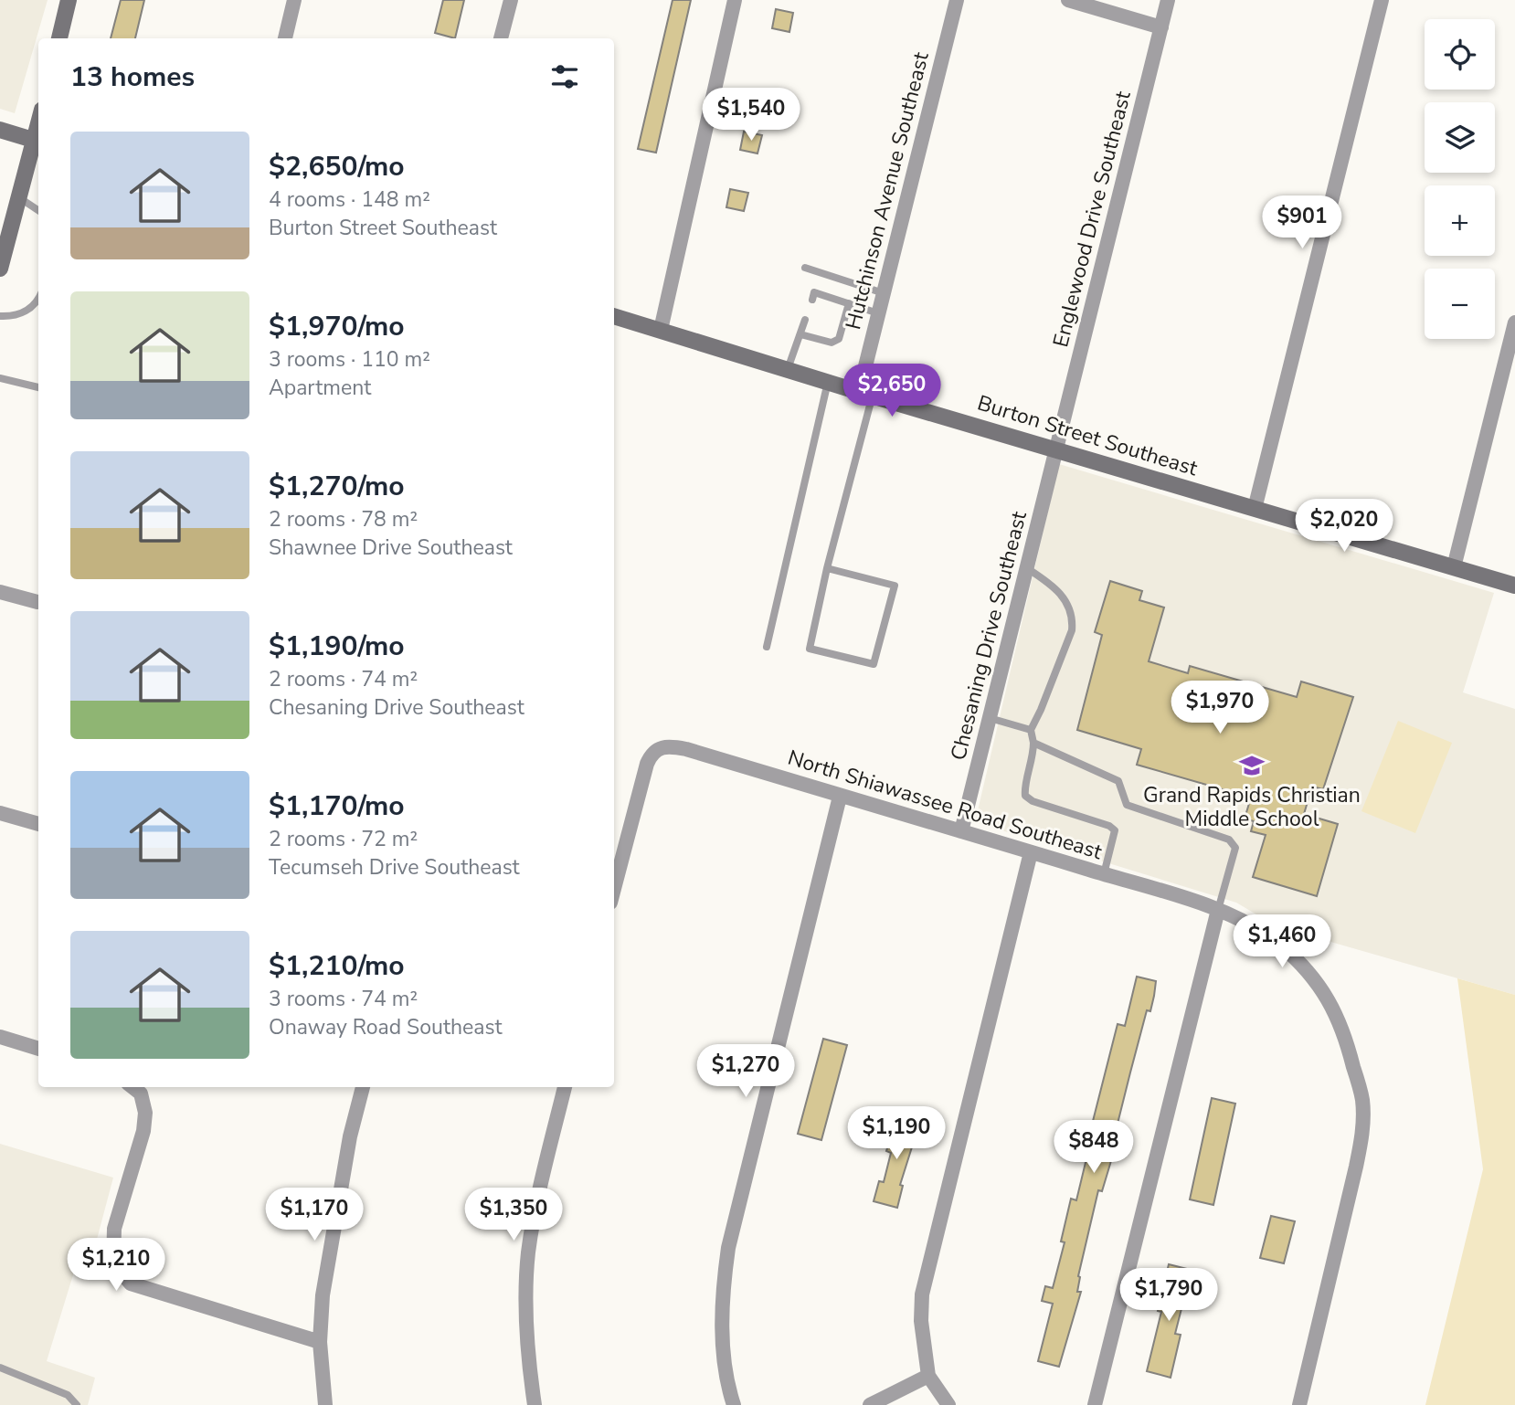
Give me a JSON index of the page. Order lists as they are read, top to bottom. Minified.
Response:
{"streets":{"main road":["Burton Street Southeast"],"street":["Hutchinson Avenue Southeast","Englewood Drive Southeast","Chesaning Drive Southeast","North Shiawassee Road Southeast"]},"crossings":[["Hutchinson Avenue Southeast","Burton Street Southeast"],["Englewood Drive Southeast","Burton Street Southeast"],["Englewood Drive Southeast","Chesaning Drive Southeast"],["Burton Street Southeast","Chesaning Drive Southeast"],["Chesaning Drive Southeast","North Shiawassee Road Southeast"]],"places":{"school or university":["Grand Rapids Christian Middle School"]},"page":{"map_buttons":["+","−"],"heading":"13 homes","price":["$1,540","$901","$2,650","$2,020","$1,970","$1,460","$1,270","$1,190","$848","$1,170","$1,350","$1,210","$1,790"],"list":[{"name":"$2,650/mo","note":"4 rooms · 148 m² · Burton Street Southeast"},{"name":"$1,970/mo","note":"3 rooms · 110 m² · Apartment"},{"name":"$1,270/mo","note":"2 rooms · 78 m² · Shawnee Drive Southeast"},{"name":"$1,190/mo","note":"2 rooms · 74 m² · Chesaning Drive Southeast"},{"name":"$1,170/mo","note":"2 rooms · 72 m² · Tecumseh Drive Southeast"},{"name":"$1,210/mo","note":"3 rooms · 74 m² · Onaway Road Southeast"}]}}
